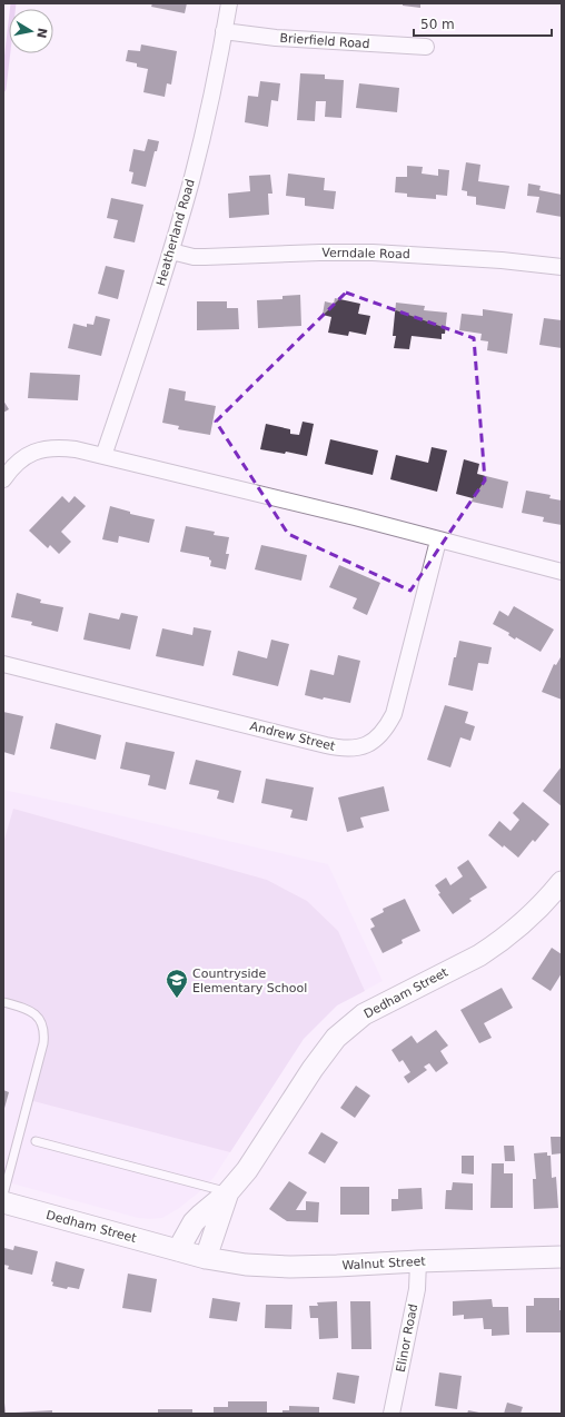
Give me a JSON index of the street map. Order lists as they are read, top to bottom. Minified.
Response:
{"streets":{"main road":["Dedham Street","Walnut Street"],"street":["Brierfield Road","Heatherland Road","Verndale Road","Andrew Street","Elinor Road"]},"crossings":[["Brierfield Road","Heatherland Road"],["Heatherland Road","Verndale Road"],["Dedham Street","Walnut Street"],["Walnut Street","Elinor Road"]],"places":{"school or university":["Countryside Elementary School"]},"scale_bar":"50 m","north":"right"}
